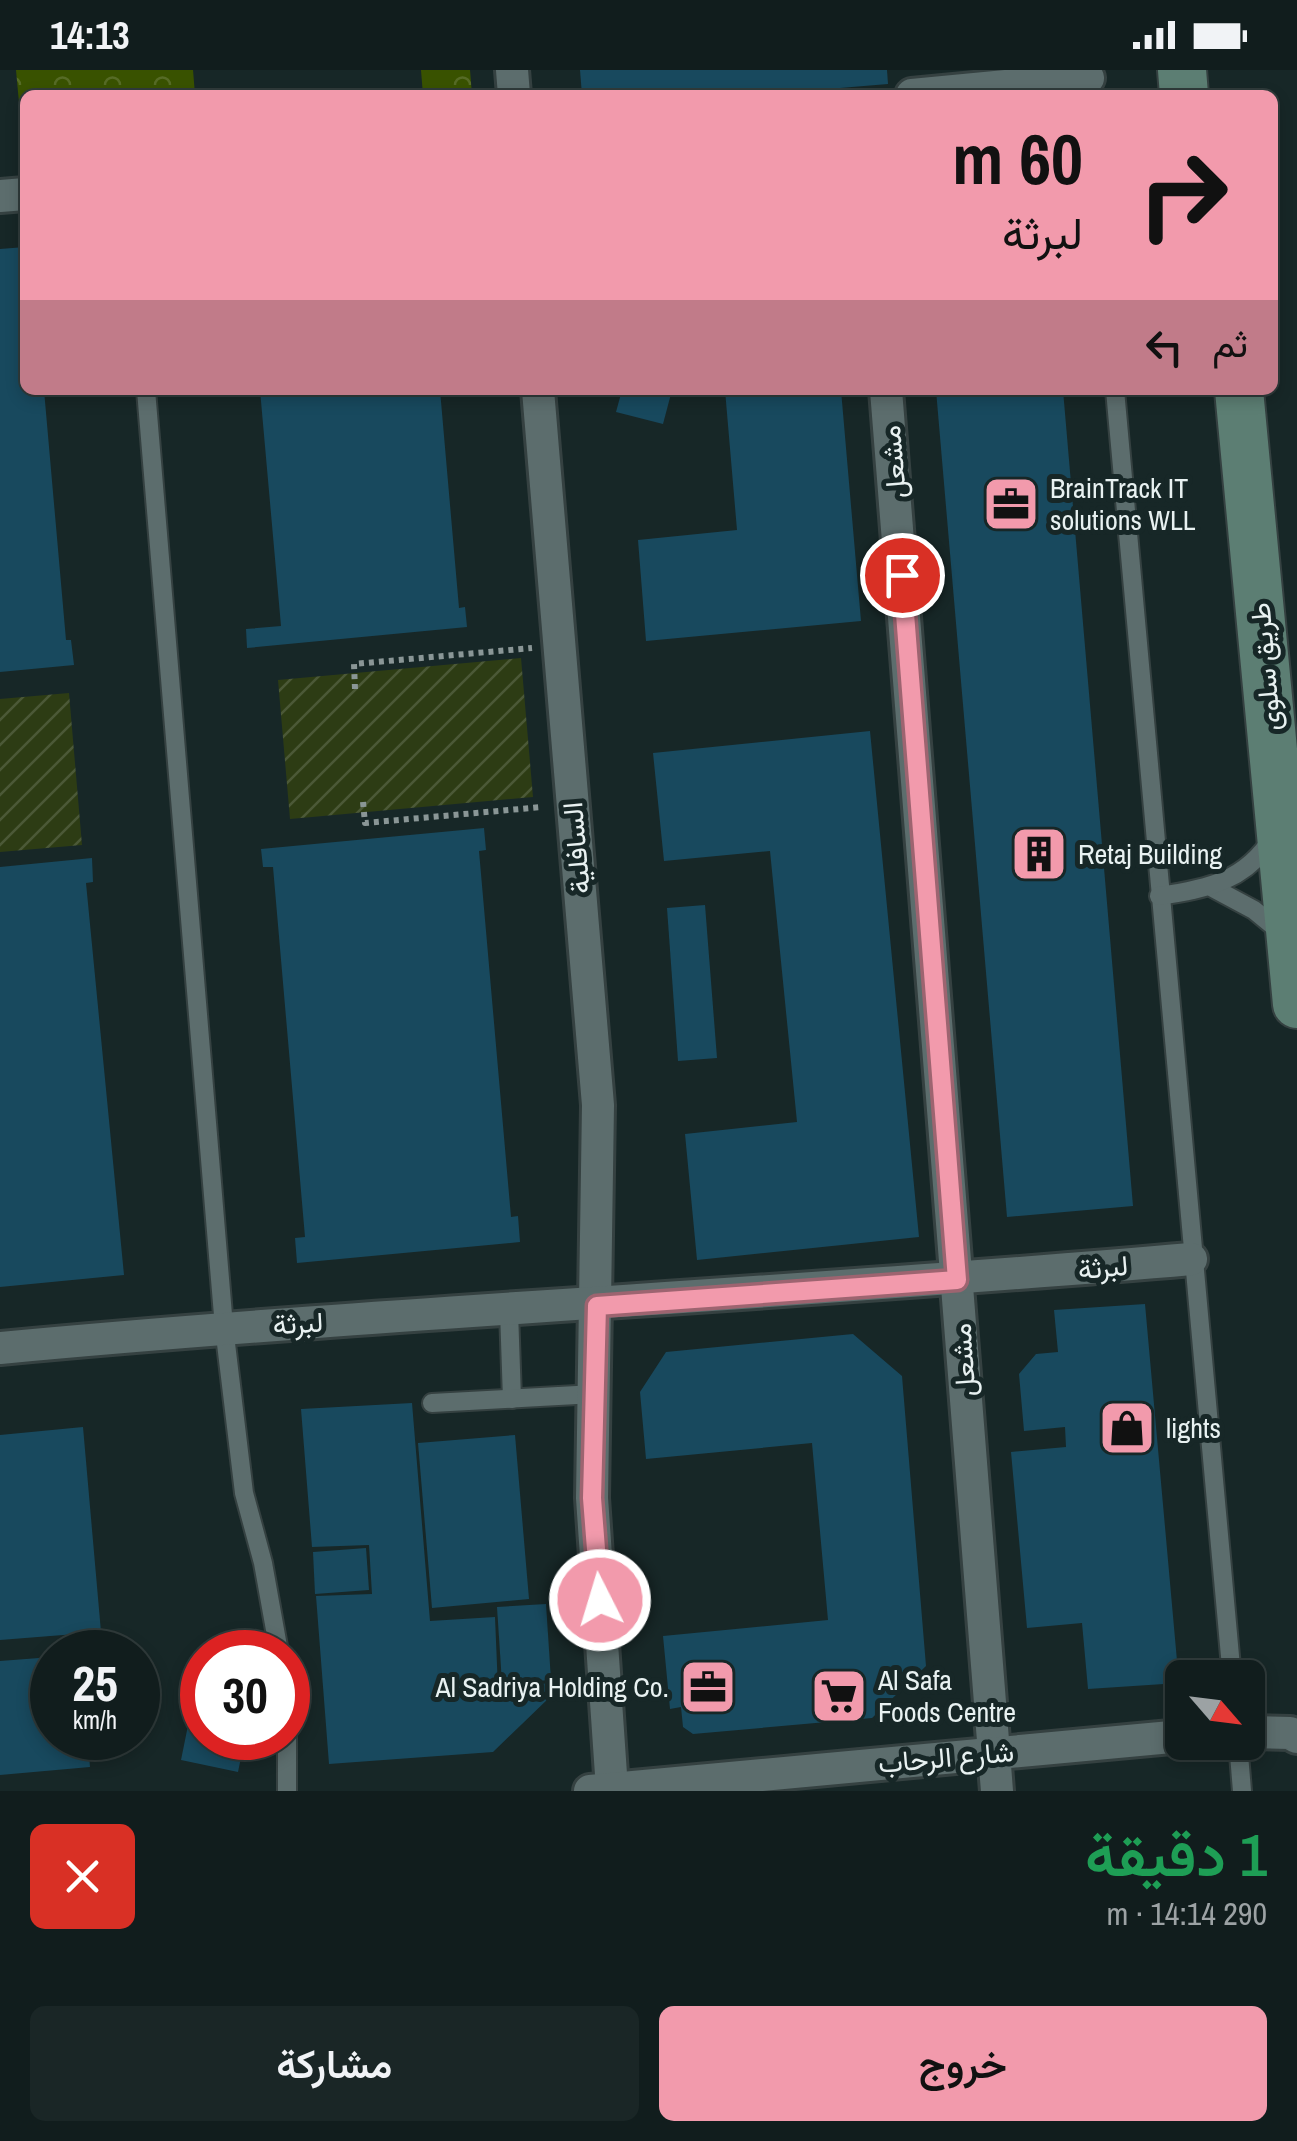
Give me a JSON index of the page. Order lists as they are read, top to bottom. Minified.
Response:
{"streets":{"main road":["طريق سلوى"],"street":["مشعل","السافلية","لبرثة","شارع الرحاب"]},"crossings":[["مشعل","لبرثة"],["مشعل","شارع الرحاب"],["السافلية","لبرثة"]],"places":{"office":["BrainTrack IT solutions WLL","Al Sadriya Holding Co."],"building":["Retaj Building"],"shop":["lights"],"supermarket":["Al Safa Foods Centre"]},"north":"bottom right","page":{"status":"14:13","turn":["60 m","لبرثة"],"then":"ثم","speed":"25 km/h","limit":"30","heading":["1 دقيقة","290 m · 14:14"],"buttons":["خروج","مشاركة"]}}
